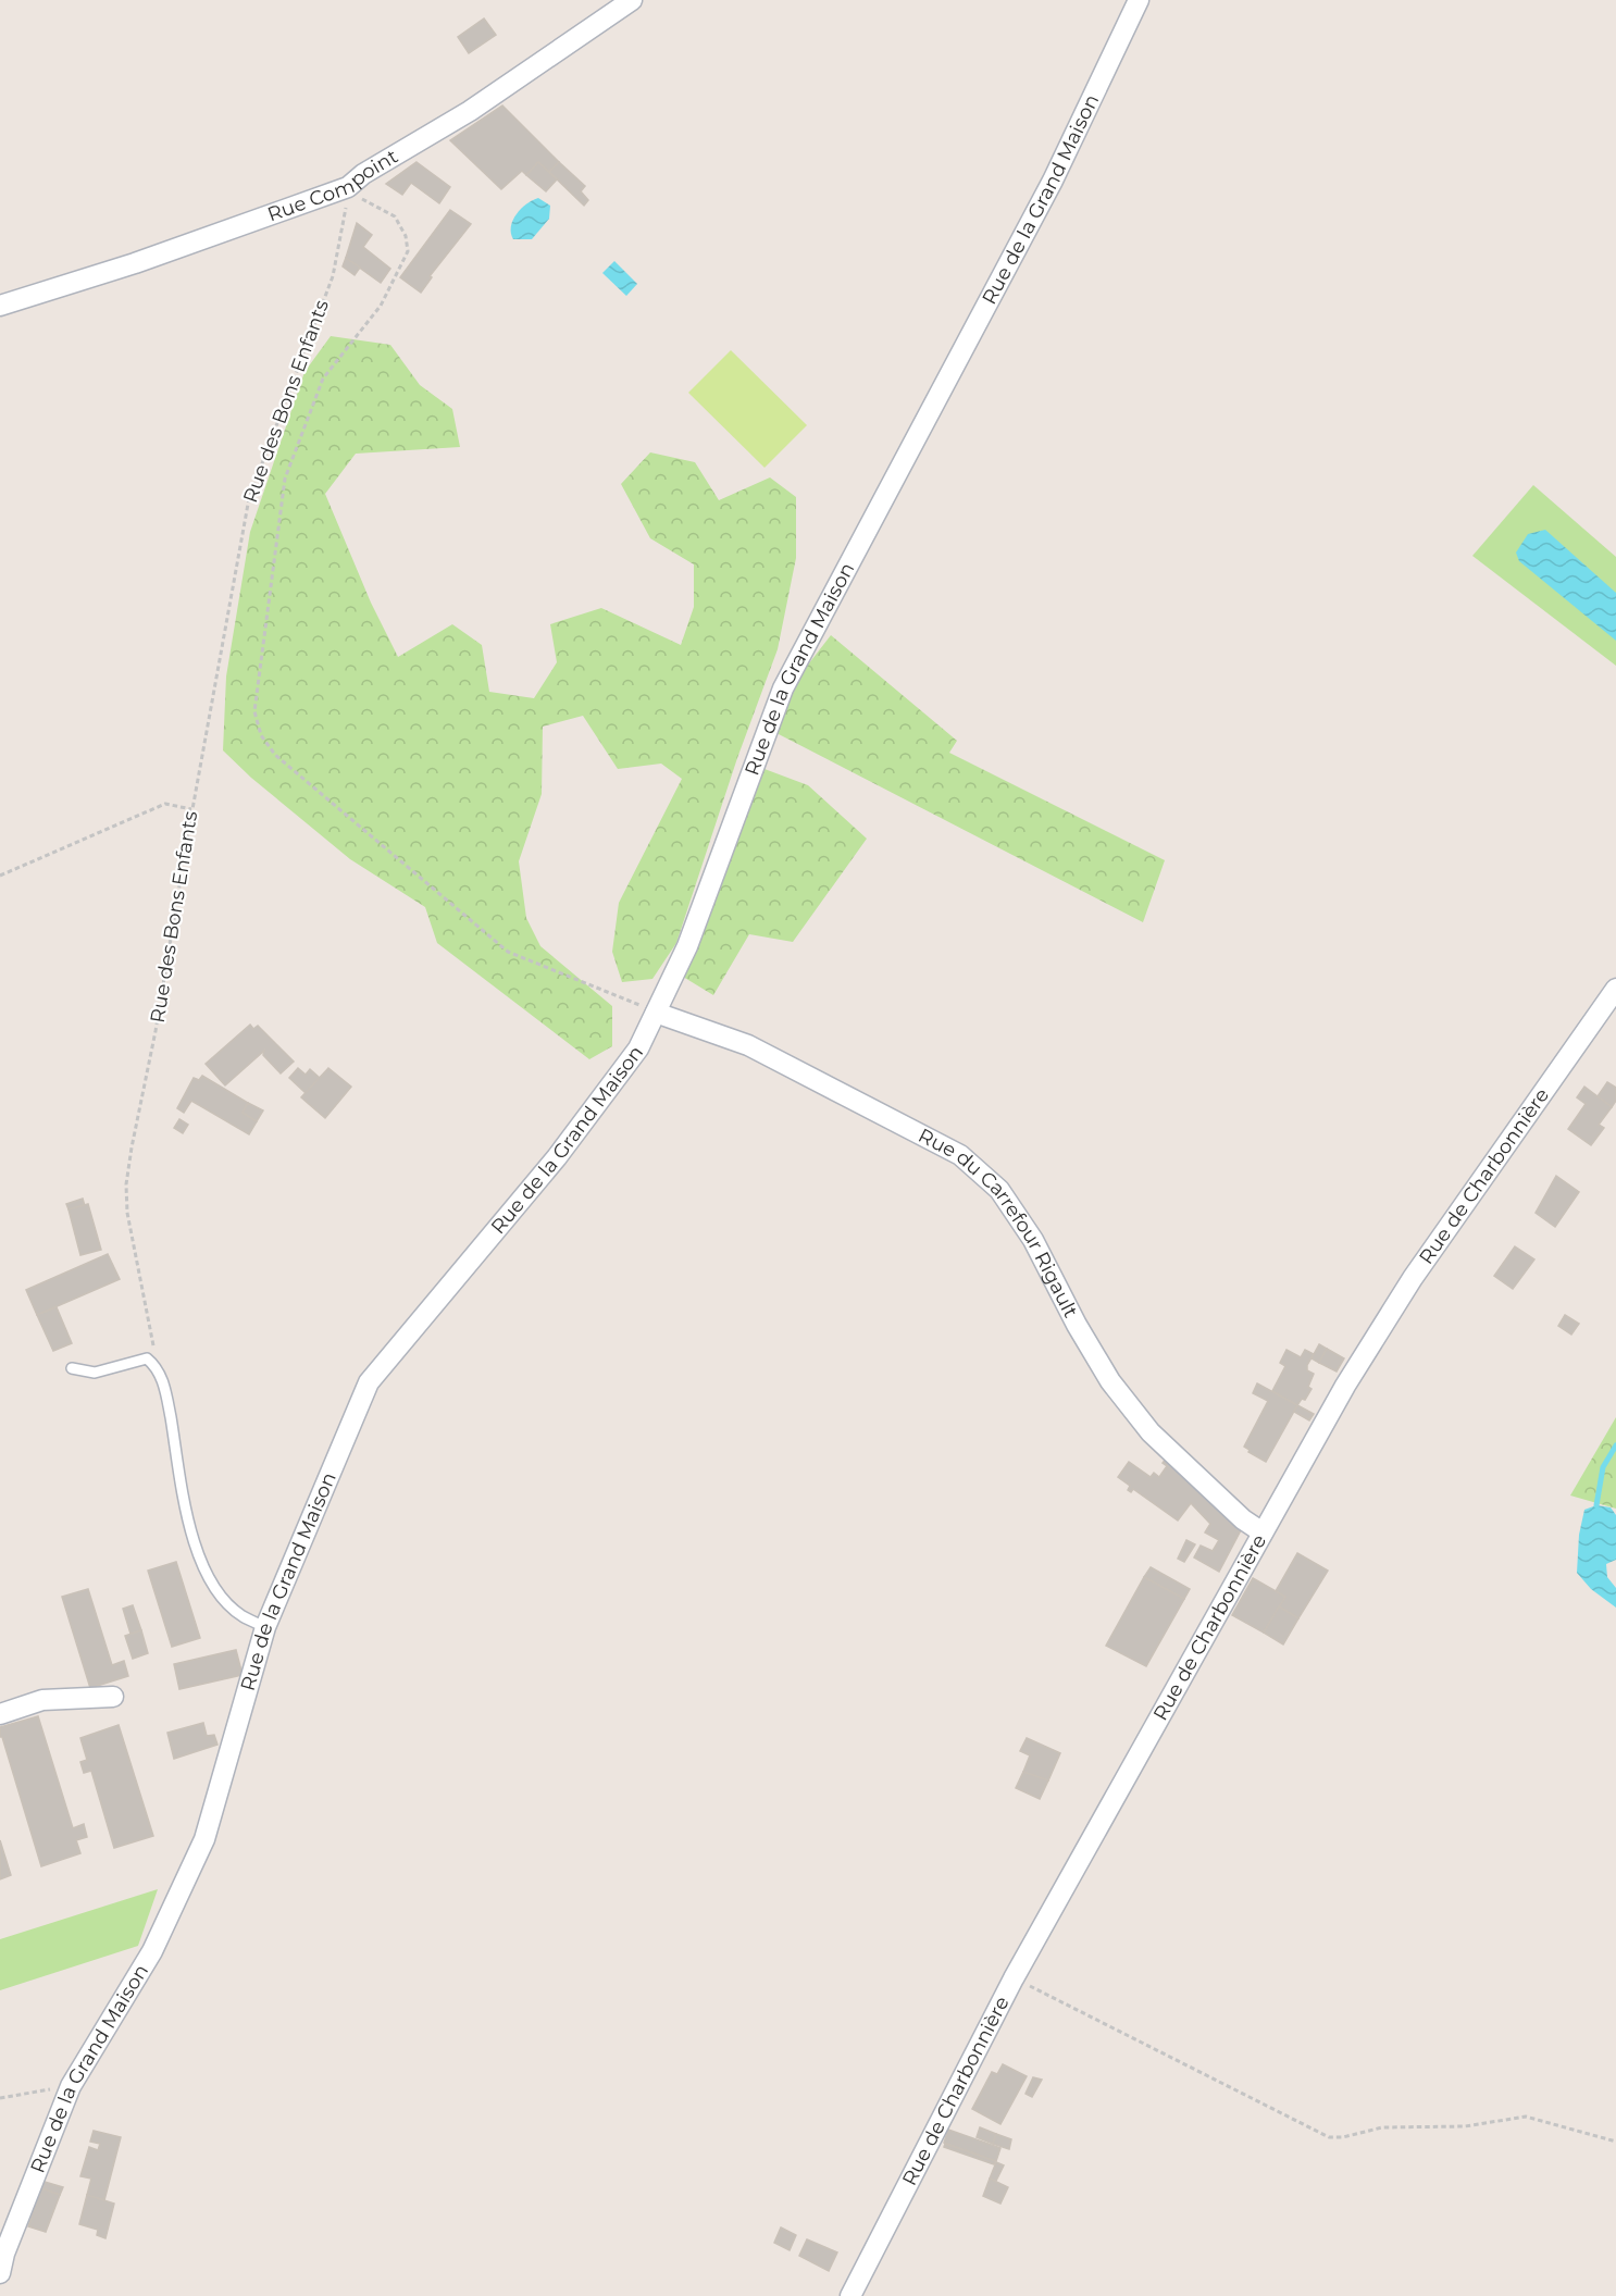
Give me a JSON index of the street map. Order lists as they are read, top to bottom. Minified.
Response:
{"streets":{"street":["Rue Compoint","Rue de la Grand Maison","Rue de Charbonnière","Rue du Carrefour Rigault"],"path":["Rue des Bons Enfants"]},"crossings":[["Rue Compoint","Rue des Bons Enfants"],["Rue de la Grand Maison","Rue du Carrefour Rigault"],["Rue de Charbonnière","Rue du Carrefour Rigault"]]}
